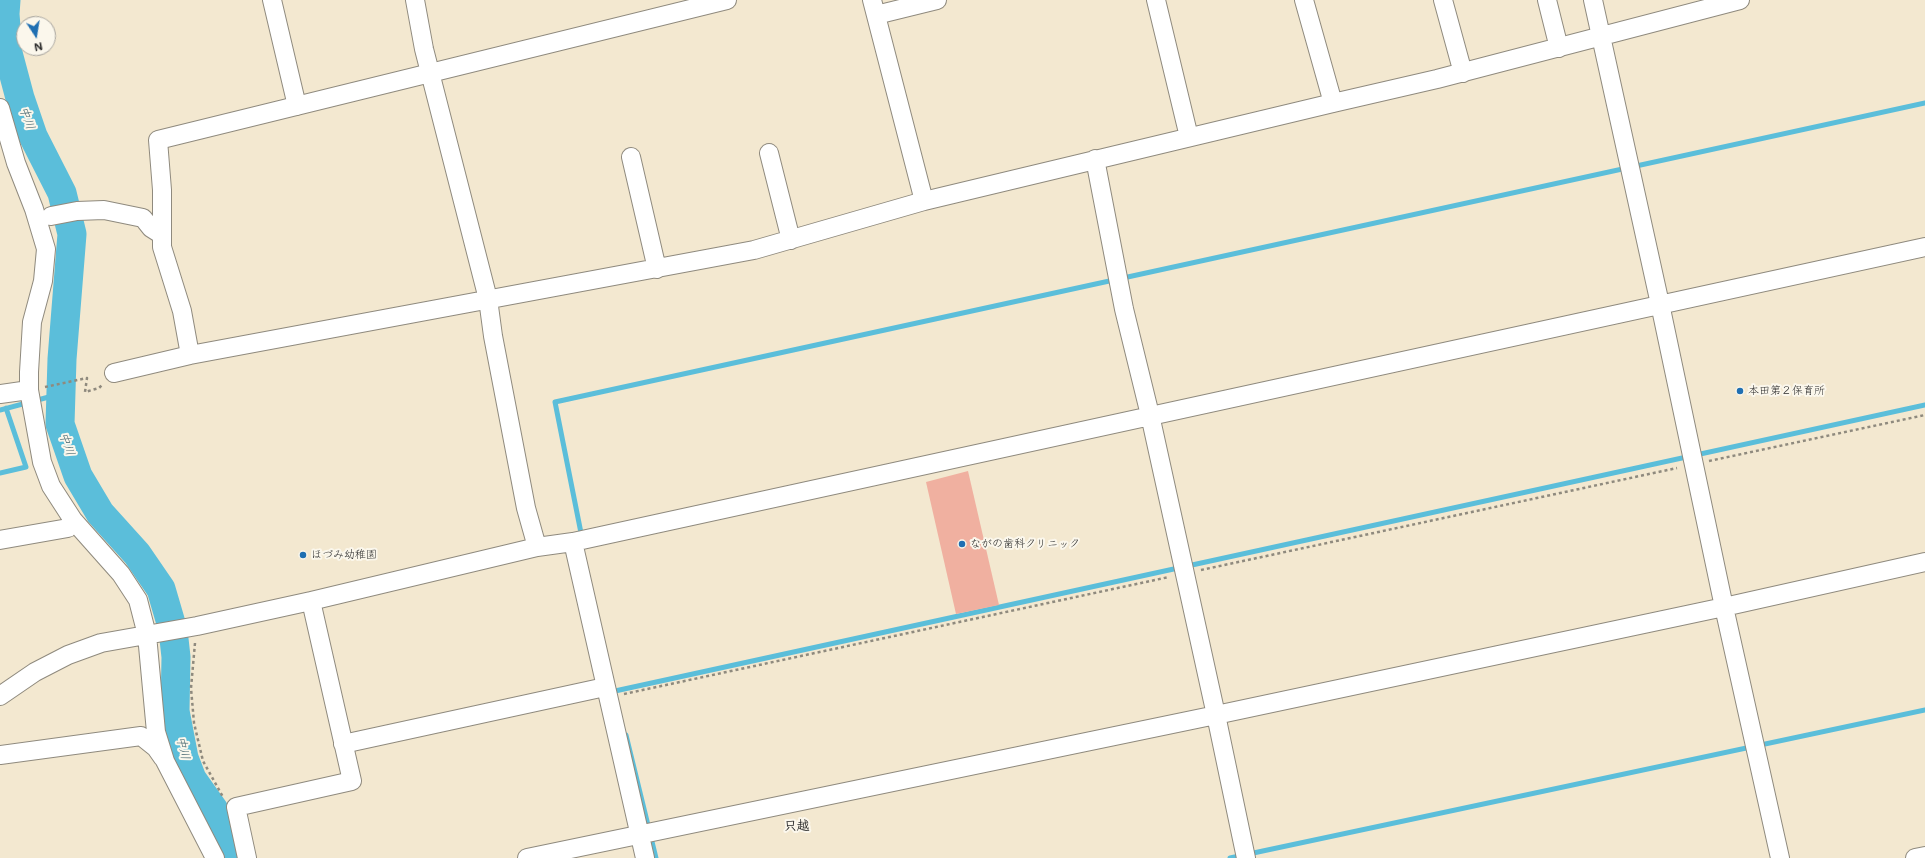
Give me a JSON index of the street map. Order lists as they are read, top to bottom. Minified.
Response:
{"districts":["只越"],"water":["中川"],"places":["本田第２保育所","ながの歯科クリニック","ほづみ幼稚園"],"north":"bottom"}
